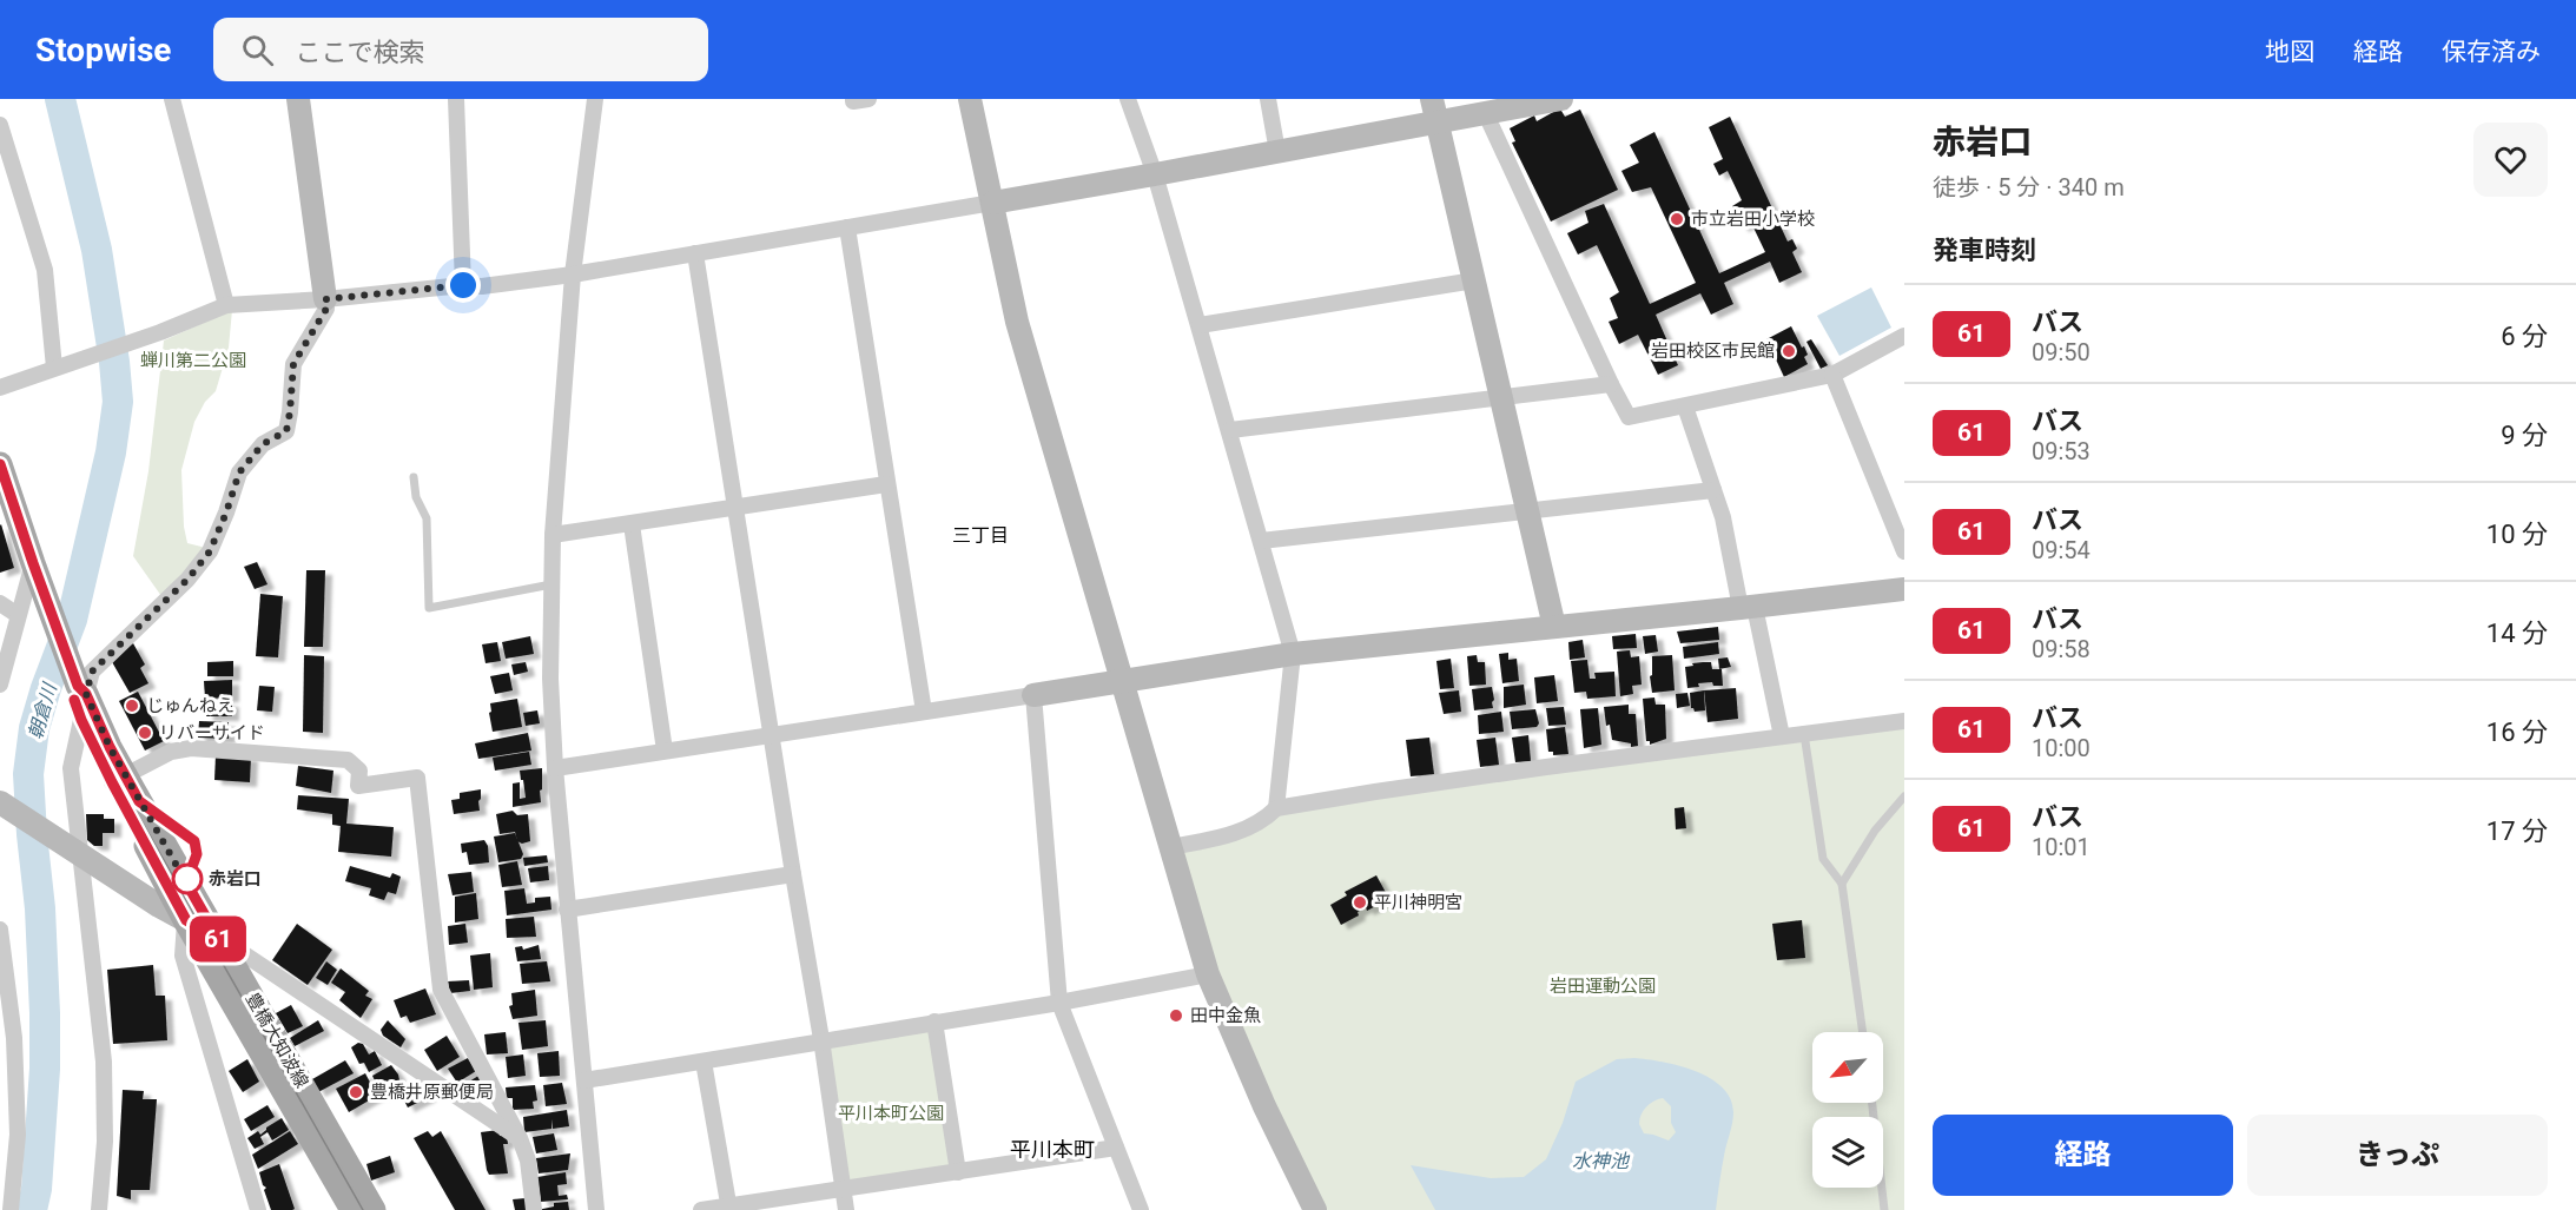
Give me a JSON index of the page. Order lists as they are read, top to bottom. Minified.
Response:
{"streets":{"main road":["豊橋大知波線"]},"districts":["三丁目","平川本町"],"water":["朝倉川","水神池"],"parks":["蝉川第二公園","岩田運動公園","平川本町公園"],"places":["市立岩田小学校","岩田校区市民館","じゅんねえ","リバーサイド","赤岩口","平川神明宮","田中金魚","豊橋井原郵便局"],"lines":["bus line 61"],"north":"bottom left","page":{"header":"Stopwise","search":"ここで検索","nav":["地図","経路","保存済み"],"on_map":"61","heading":[["赤岩口","徒歩 · 5 分 · 340 m"],"発車時刻"],"list":[{"mark":"61","name":"バス","note":"09:50","value":"6 分"},{"mark":"61","name":"バス","note":"09:53","value":"9 分"},{"mark":"61","name":"バス","note":"09:54","value":"10 分"},{"mark":"61","name":"バス","note":"09:58","value":"14 分"},{"mark":"61","name":"バス","note":"10:00","value":"16 分"},{"mark":"61","name":"バス","note":"10:01","value":"17 分"}],"buttons":["経路","きっぷ"]}}
